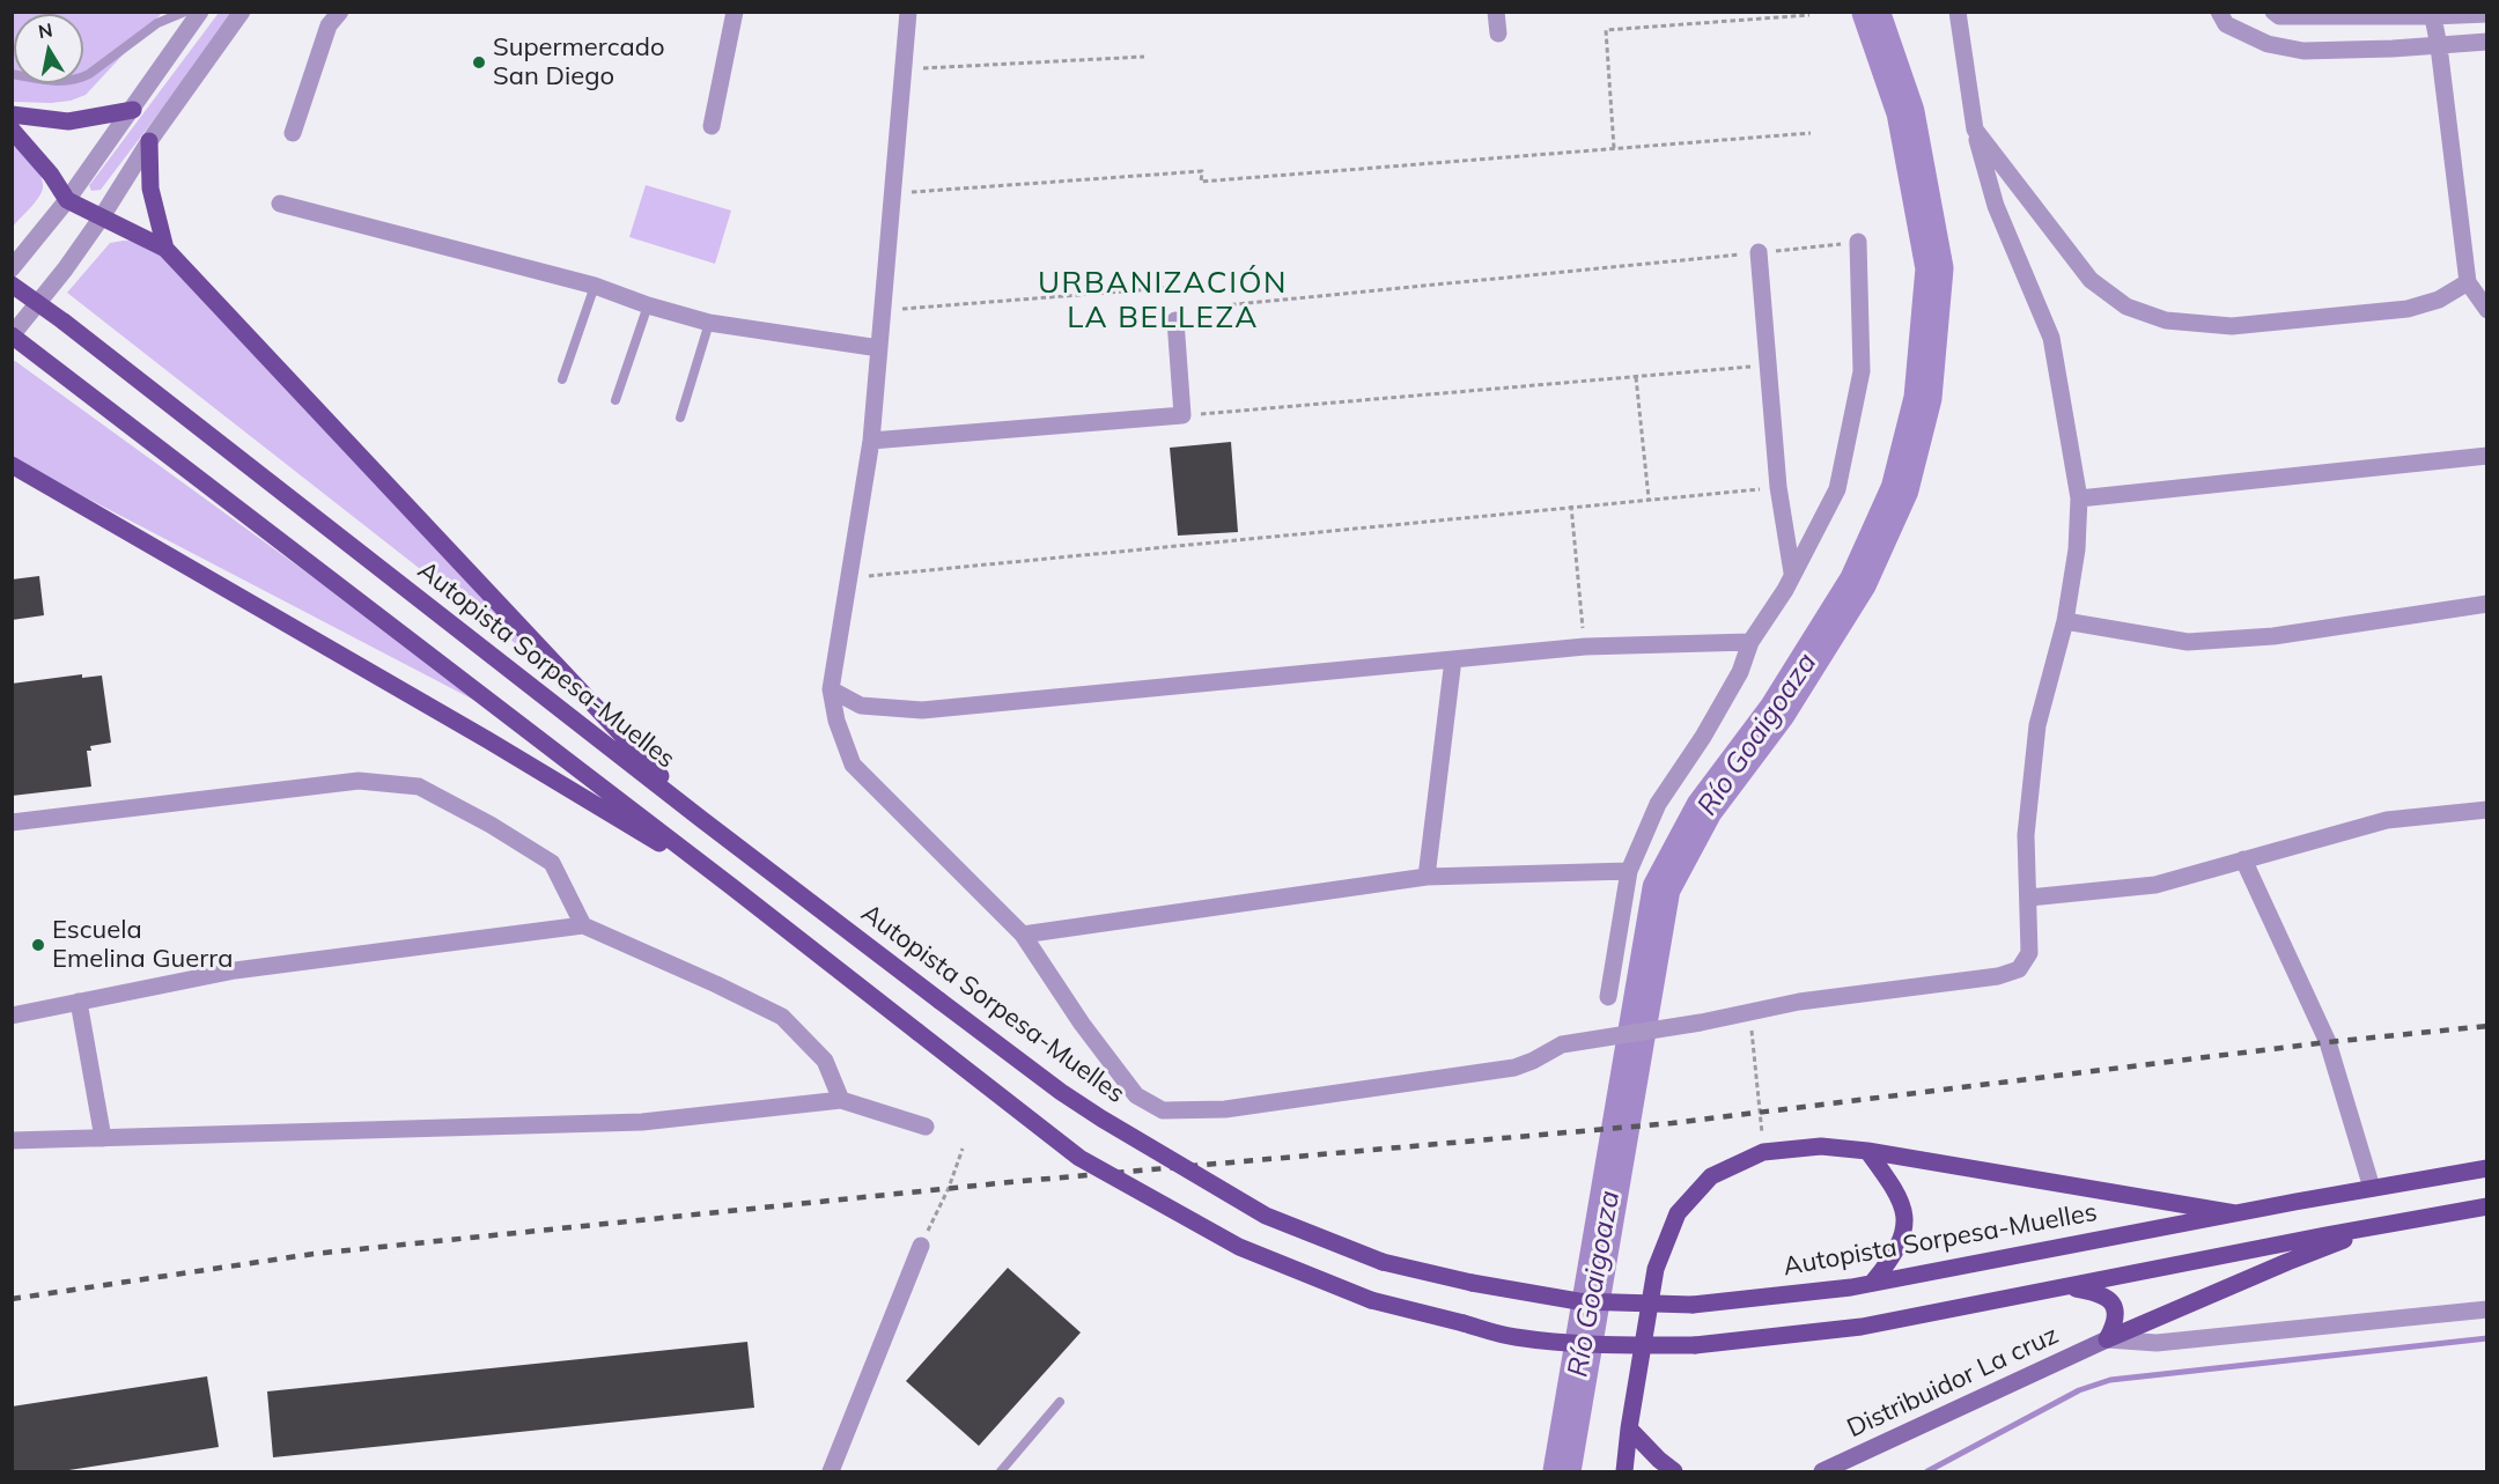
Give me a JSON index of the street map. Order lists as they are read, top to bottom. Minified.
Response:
{"streets":{"main road":["Autopista Sorpesa-Muelles","Distribuidor La cruz"]},"districts":["URBANIZACIÓN LA BELLEZA"],"water":["Río Goaigoaza"],"places":["Supermercado San Diego","Escuela Emelina Guerra"],"north":"top"}
